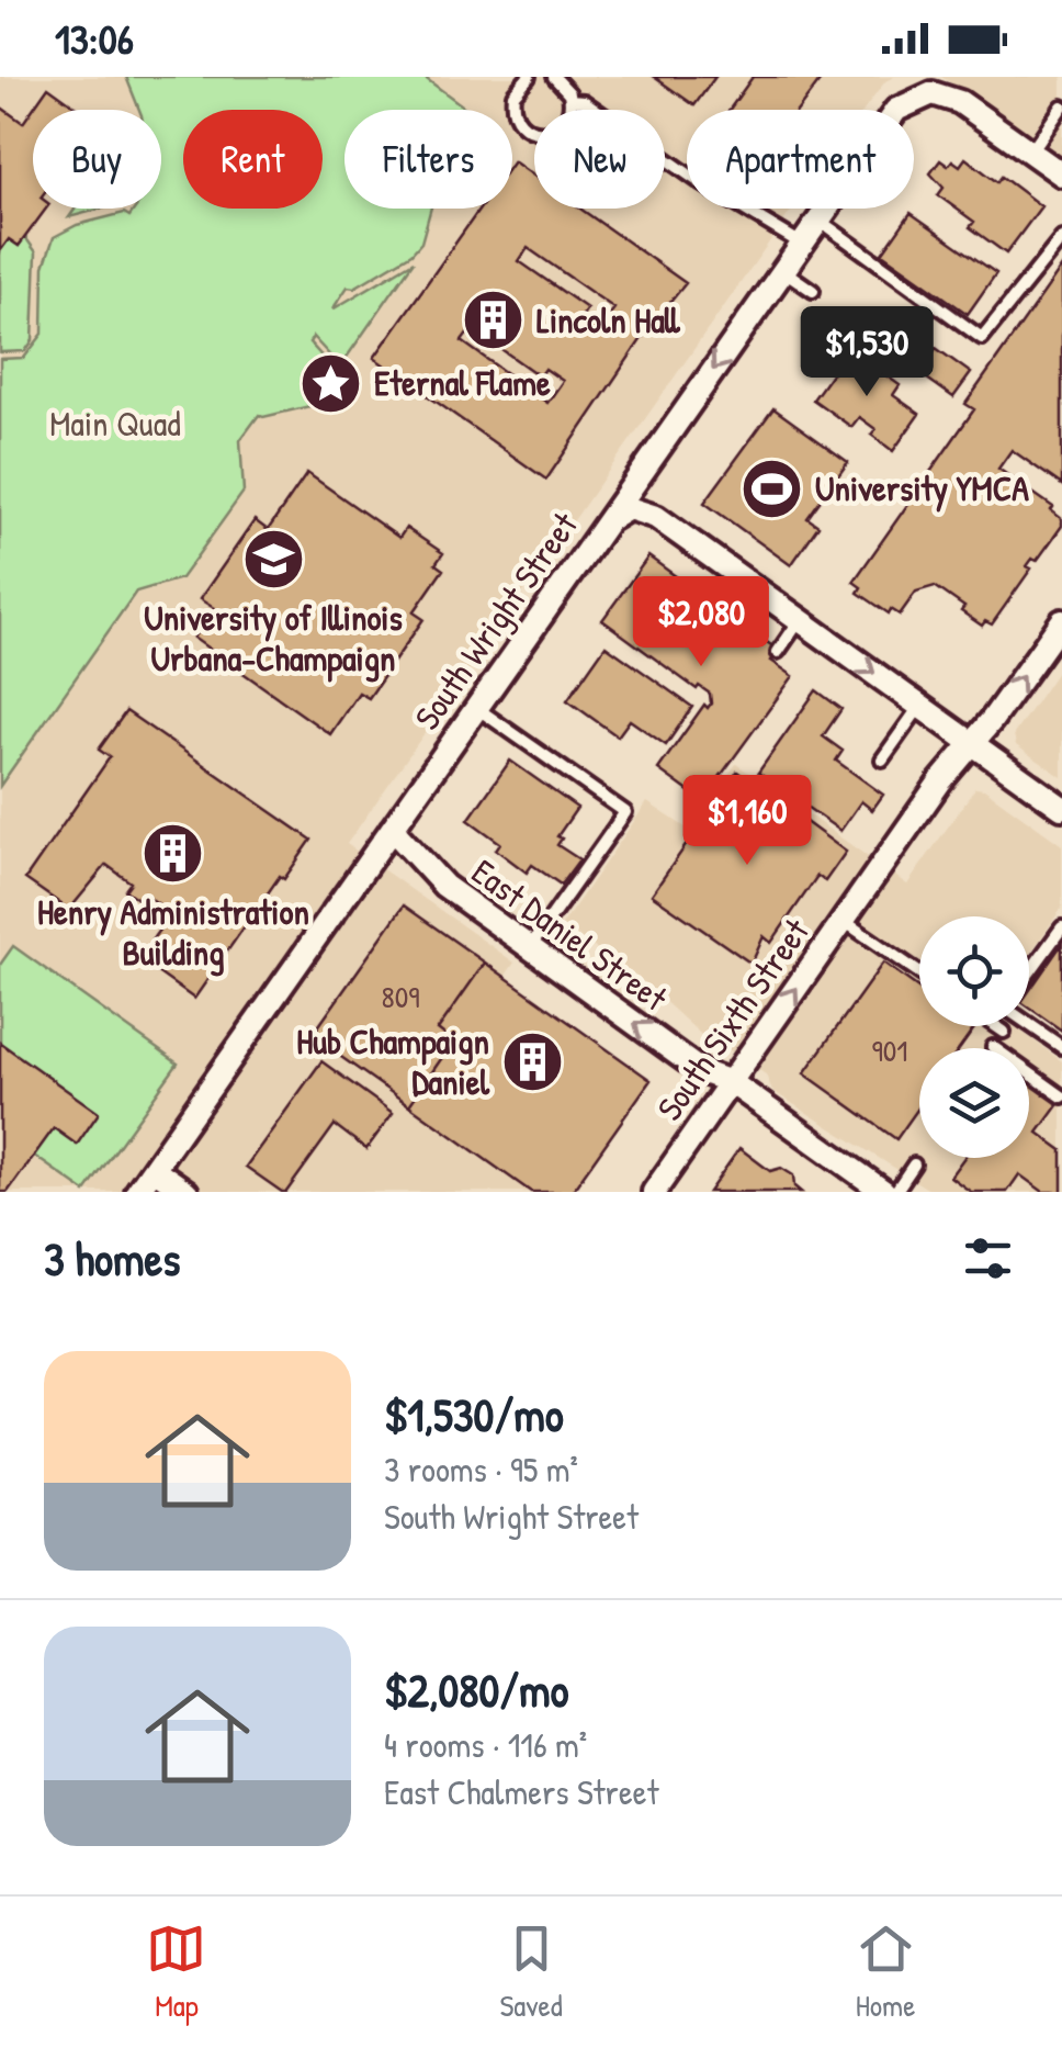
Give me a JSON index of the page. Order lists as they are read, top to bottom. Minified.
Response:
{"streets":{"street":["South Wright Street","East Daniel Street","South Sixth Street"]},"crossings":[["South Wright Street","East Daniel Street"],["East Daniel Street","South Sixth Street"]],"one_way":["East Daniel Street","South Sixth Street"],"parks":["Main Quad"],"places":{"building":["Lincoln Hall","Henry Administration Building","Hub Champaign Daniel"],"place":["Eternal Flame"],"sports":["University YMCA"],"school or university":["University of Illinois Urbana-Champaign"]},"house_numbers":["809","901"],"page":{"status":"13:06","chip":["Buy","Rent","Filters","New","Apartment"],"price":["$1,530","$2,080","$1,160"],"heading":"3 homes","list":[{"name":"$1,530/mo","note":"3 rooms · 95 m² · South Wright Street"},{"name":"$2,080/mo","note":"4 rooms · 116 m² · East Chalmers Street"}],"tabs":["Map","Saved","Home"]}}
